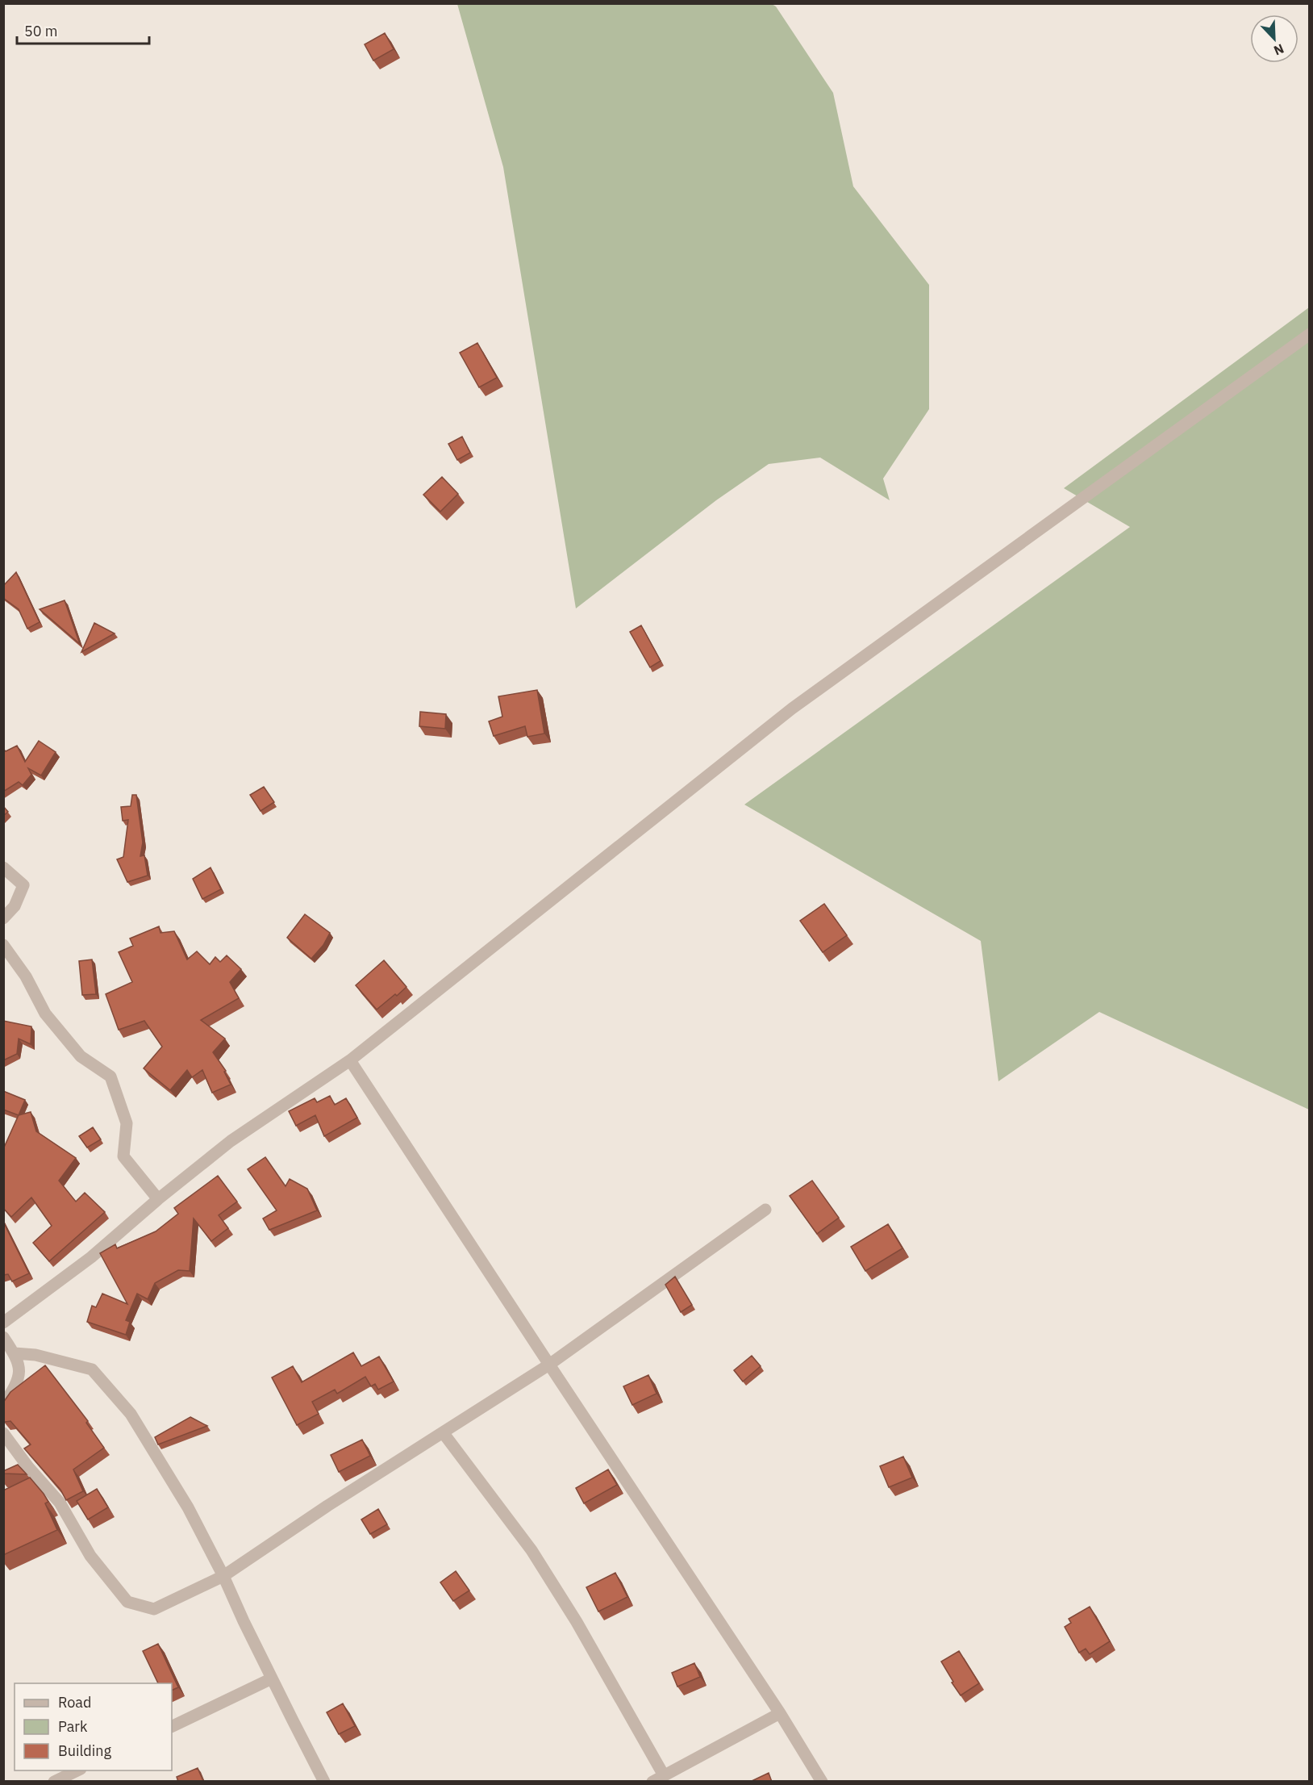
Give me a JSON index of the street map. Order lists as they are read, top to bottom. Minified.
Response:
{"legend":["Road","Park","Building"],"scale_bar":"50 m","north":"bottom right"}
